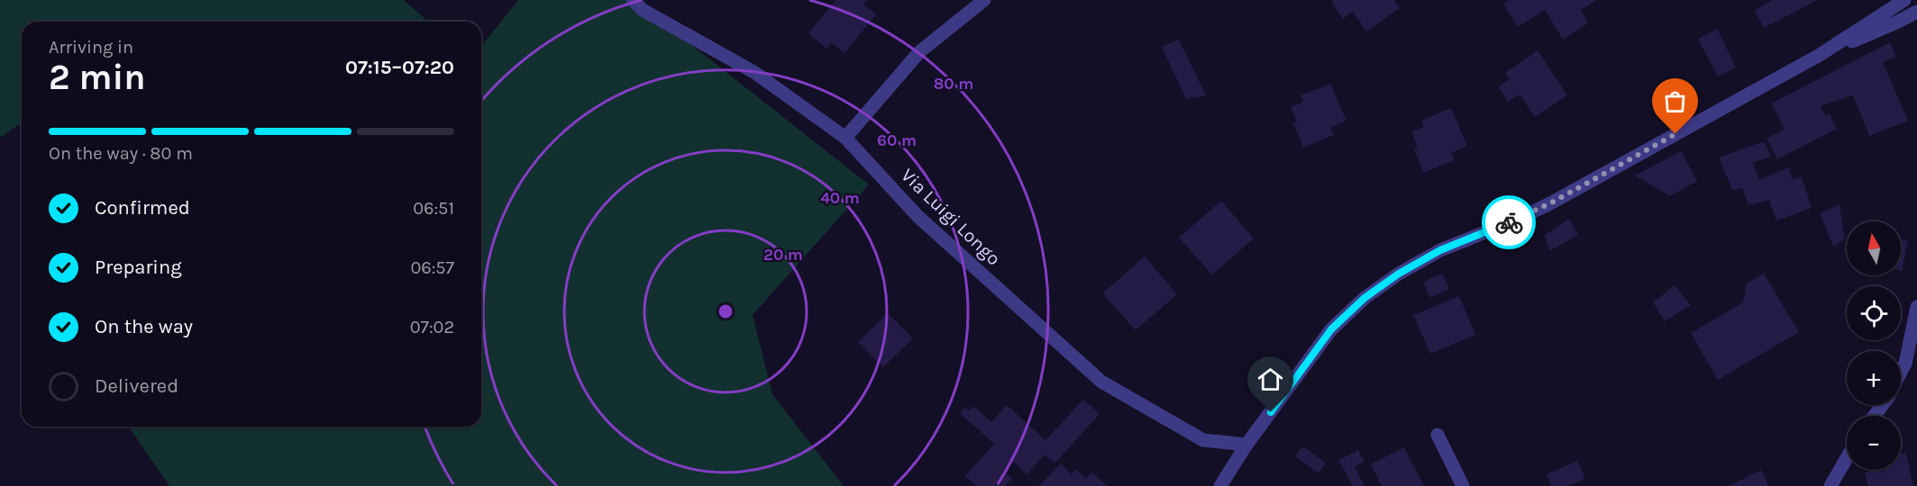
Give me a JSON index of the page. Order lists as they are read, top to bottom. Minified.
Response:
{"streets":{"street":["Via Luigi Longo"]},"north":"top","page":{"heading":["2 min","Arriving in","07:15–07:20"],"bar":"On the way · 80 m","list":[["Confirmed","06:51"],["Preparing","06:57"],["On the way","07:02"],"Delivered"],"map_buttons":["+","−"]},"rings":["80 m","60 m","40 m","20 m"]}
